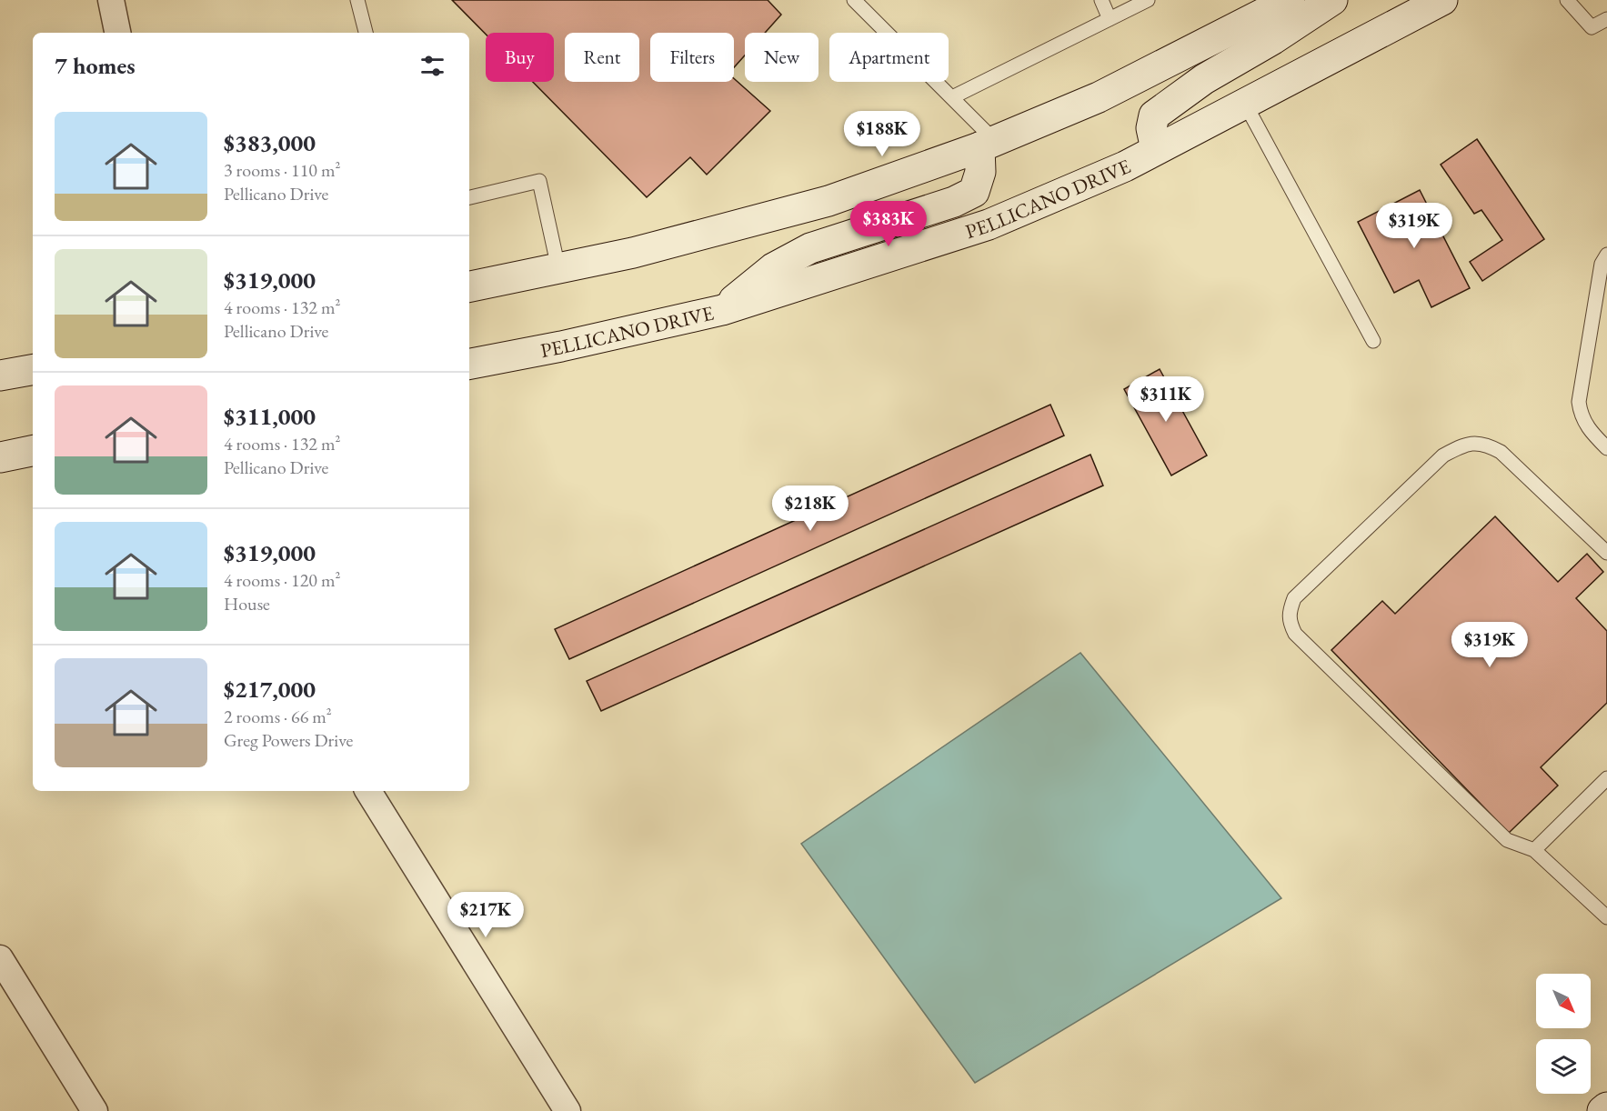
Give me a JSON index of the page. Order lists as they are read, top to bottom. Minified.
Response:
{"streets":{"main road":["PELLICANO DRIVE"]},"north":"bottom right","page":{"chip":["Buy","Rent","Filters","New","Apartment"],"heading":"7 homes","list":[{"name":"$383,000","note":"3 rooms · 110 m² · Pellicano Drive"},{"name":"$319,000","note":"4 rooms · 132 m² · Pellicano Drive"},{"name":"$311,000","note":"4 rooms · 132 m² · Pellicano Drive"},{"name":"$319,000","note":"4 rooms · 120 m² · House"},{"name":"$217,000","note":"2 rooms · 66 m² · Greg Powers Drive"}],"price":["$188K","$383K","$319K","$311K","$218K","$319K","$217K"]}}
